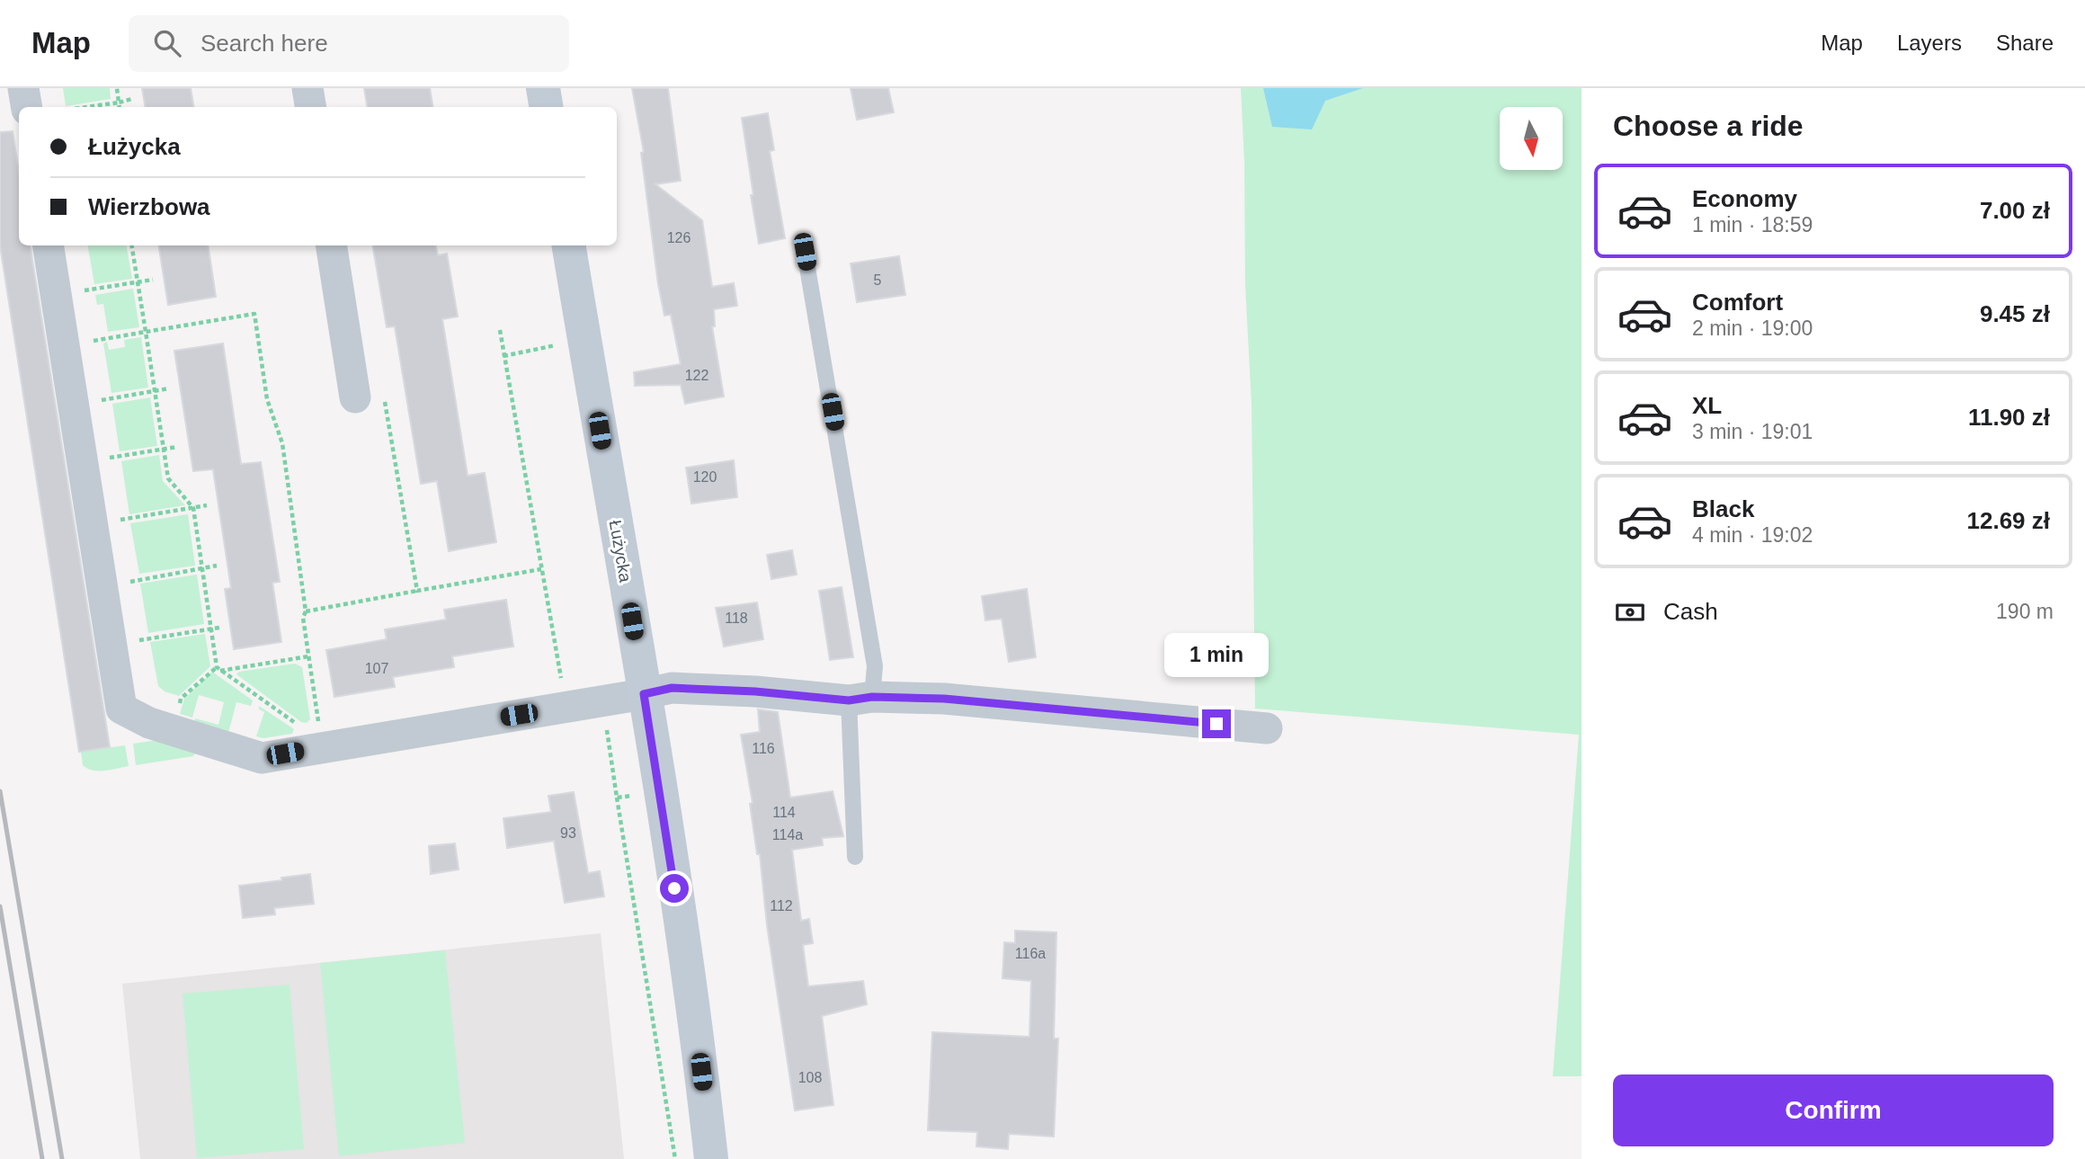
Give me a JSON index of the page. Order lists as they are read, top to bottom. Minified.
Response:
{"streets":{"street":["Łużycka"]},"house_numbers":["126","5","122","120","118","107","116","114","93","114a","112","116a","108"],"north":"bottom","page":{"header":"Map","search":"Search here","nav":["Map","Layers","Share"],"heading":"Choose a ride","banner":["Łużycka","Wierzbowa"],"list":[{"name":"Economy","note":"1 min · 18:59","value":"7.00 zł"},{"name":"Comfort","note":"2 min · 19:00","value":"9.45 zł"},{"name":"XL","note":"3 min · 19:01","value":"11.90 zł"},{"name":"Black","note":"4 min · 19:02","value":"12.69 zł"}],"pay":["Cash","190 m"],"bubble":"1 min","buttons":"Confirm"}}
